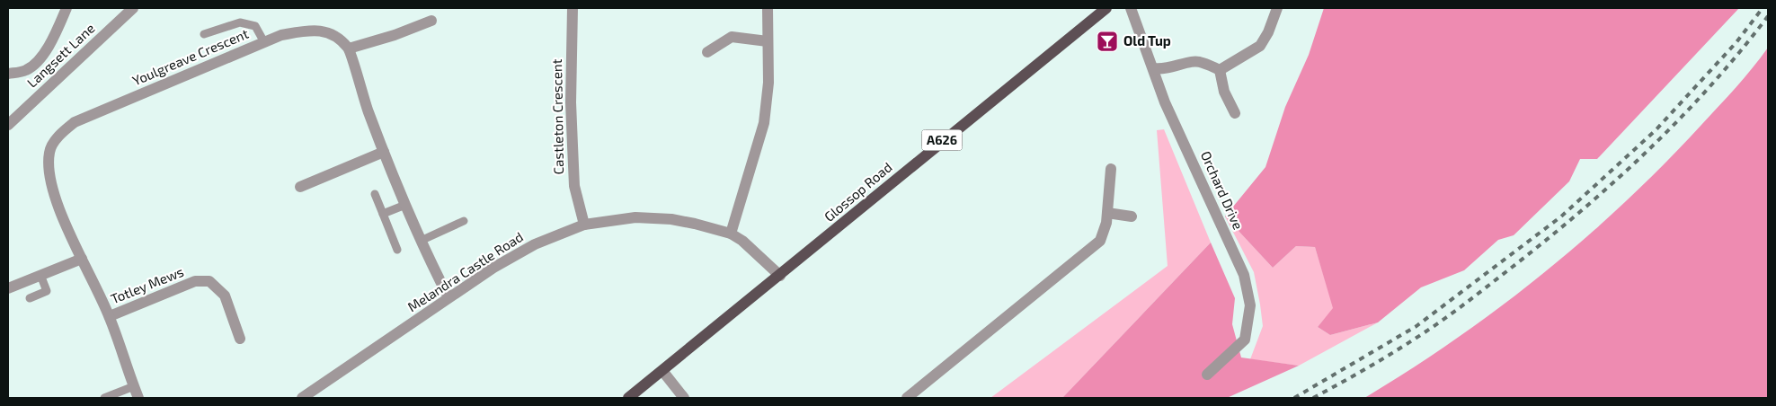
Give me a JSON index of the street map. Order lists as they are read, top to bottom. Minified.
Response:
{"streets":{"main road":["A626","Glossop Road"],"street":["Langsett Lane","Youlgreave Crescent","Castleton Crescent","Orchard Drive","Melandra Castle Road","Totley Mews"]},"crossings":[["Youlgreave Crescent","Totley Mews"],["Castleton Crescent","Melandra Castle Road"],["Glossop Road","Melandra Castle Road"]],"places":{"bar":["Old Tup"]}}
